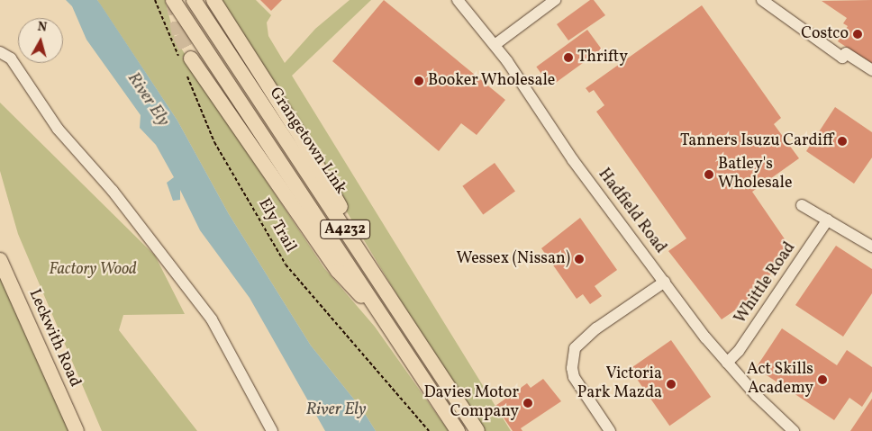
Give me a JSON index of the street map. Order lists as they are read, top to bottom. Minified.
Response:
{"streets":{"main road":["Grangetown Link","A4232","Leckwith Road"],"street":["Hadfield Road","Whittle Road"],"path":["Ely Trail"]},"crossings":[["Hadfield Road","Whittle Road"]],"water":["River Ely"],"parks":["Factory Wood"],"places":["Costco","Thrifty","Booker Wholesale","Tanners Isuzu Cardiff","Batley's Wholesale","Wessex (Nissan)","Act Skills Academy","Victoria Park Mazda","Davies Motor Company"],"north":"top"}
